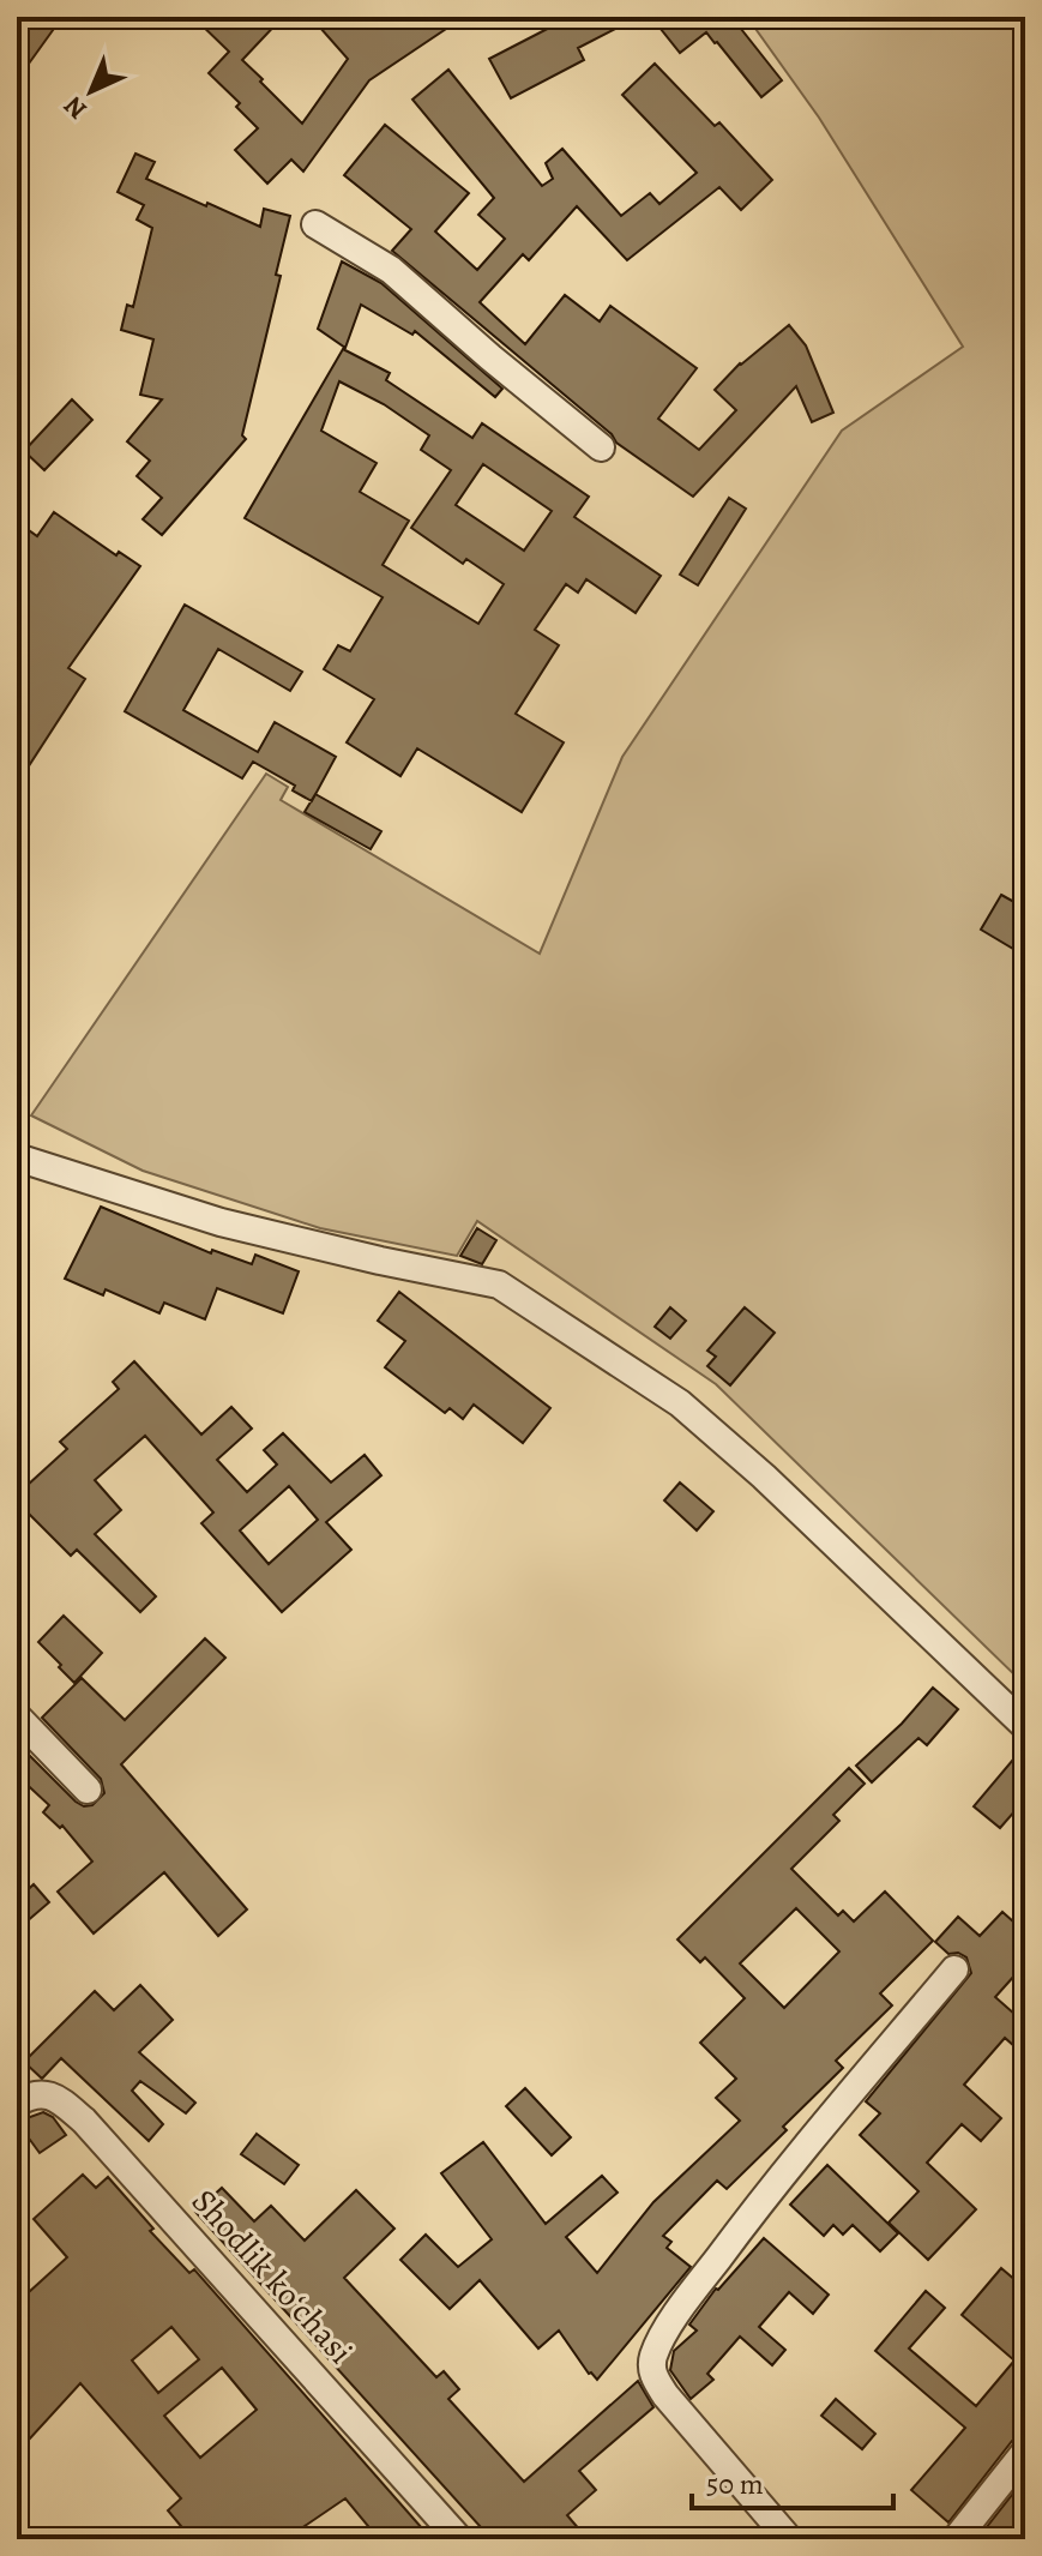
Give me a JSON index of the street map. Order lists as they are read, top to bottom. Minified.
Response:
{"streets":{"street":["Shodlik koʻchasi"]},"scale_bar":"50 m","north":"bottom left"}
